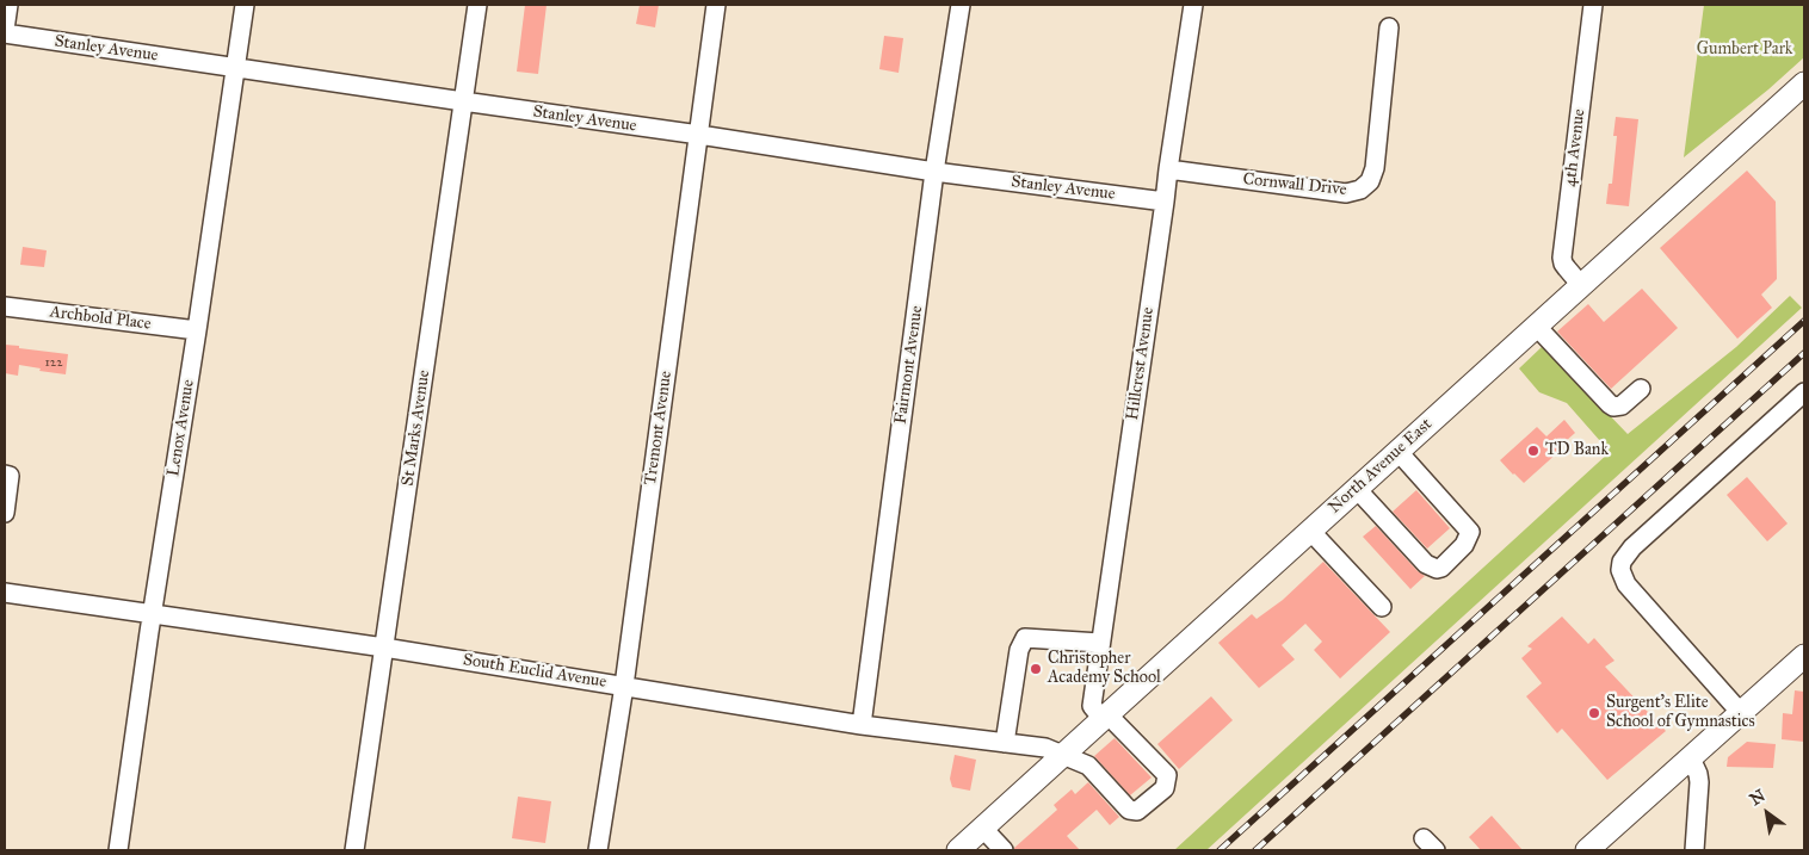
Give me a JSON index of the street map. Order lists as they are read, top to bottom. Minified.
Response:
{"streets":{"main road":["North Avenue East"],"street":["Stanley Avenue","4th Avenue","Cornwall Drive","Archbold Place","Hillcrest Avenue","Fairmont Avenue","Lenox Avenue","St Marks Avenue","Tremont Avenue","South Euclid Avenue"]},"crossings":[["Stanley Avenue","Hillcrest Avenue"],["Stanley Avenue","Fairmont Avenue"],["Stanley Avenue","Lenox Avenue"],["Stanley Avenue","St Marks Avenue"],["Stanley Avenue","Tremont Avenue"],["4th Avenue","North Avenue East"],["Cornwall Drive","Hillcrest Avenue"],["Archbold Place","Lenox Avenue"],["Hillcrest Avenue","North Avenue East"],["Hillcrest Avenue","South Euclid Avenue"],["Fairmont Avenue","South Euclid Avenue"],["Lenox Avenue","South Euclid Avenue"],["St Marks Avenue","South Euclid Avenue"],["Tremont Avenue","South Euclid Avenue"],["North Avenue East","South Euclid Avenue"]],"parks":["Gumbert Park"],"places":["TD Bank","Christopher Academy School","Surgent's Elite School of Gymnastics"],"house_numbers":["122"],"north":"top left"}
